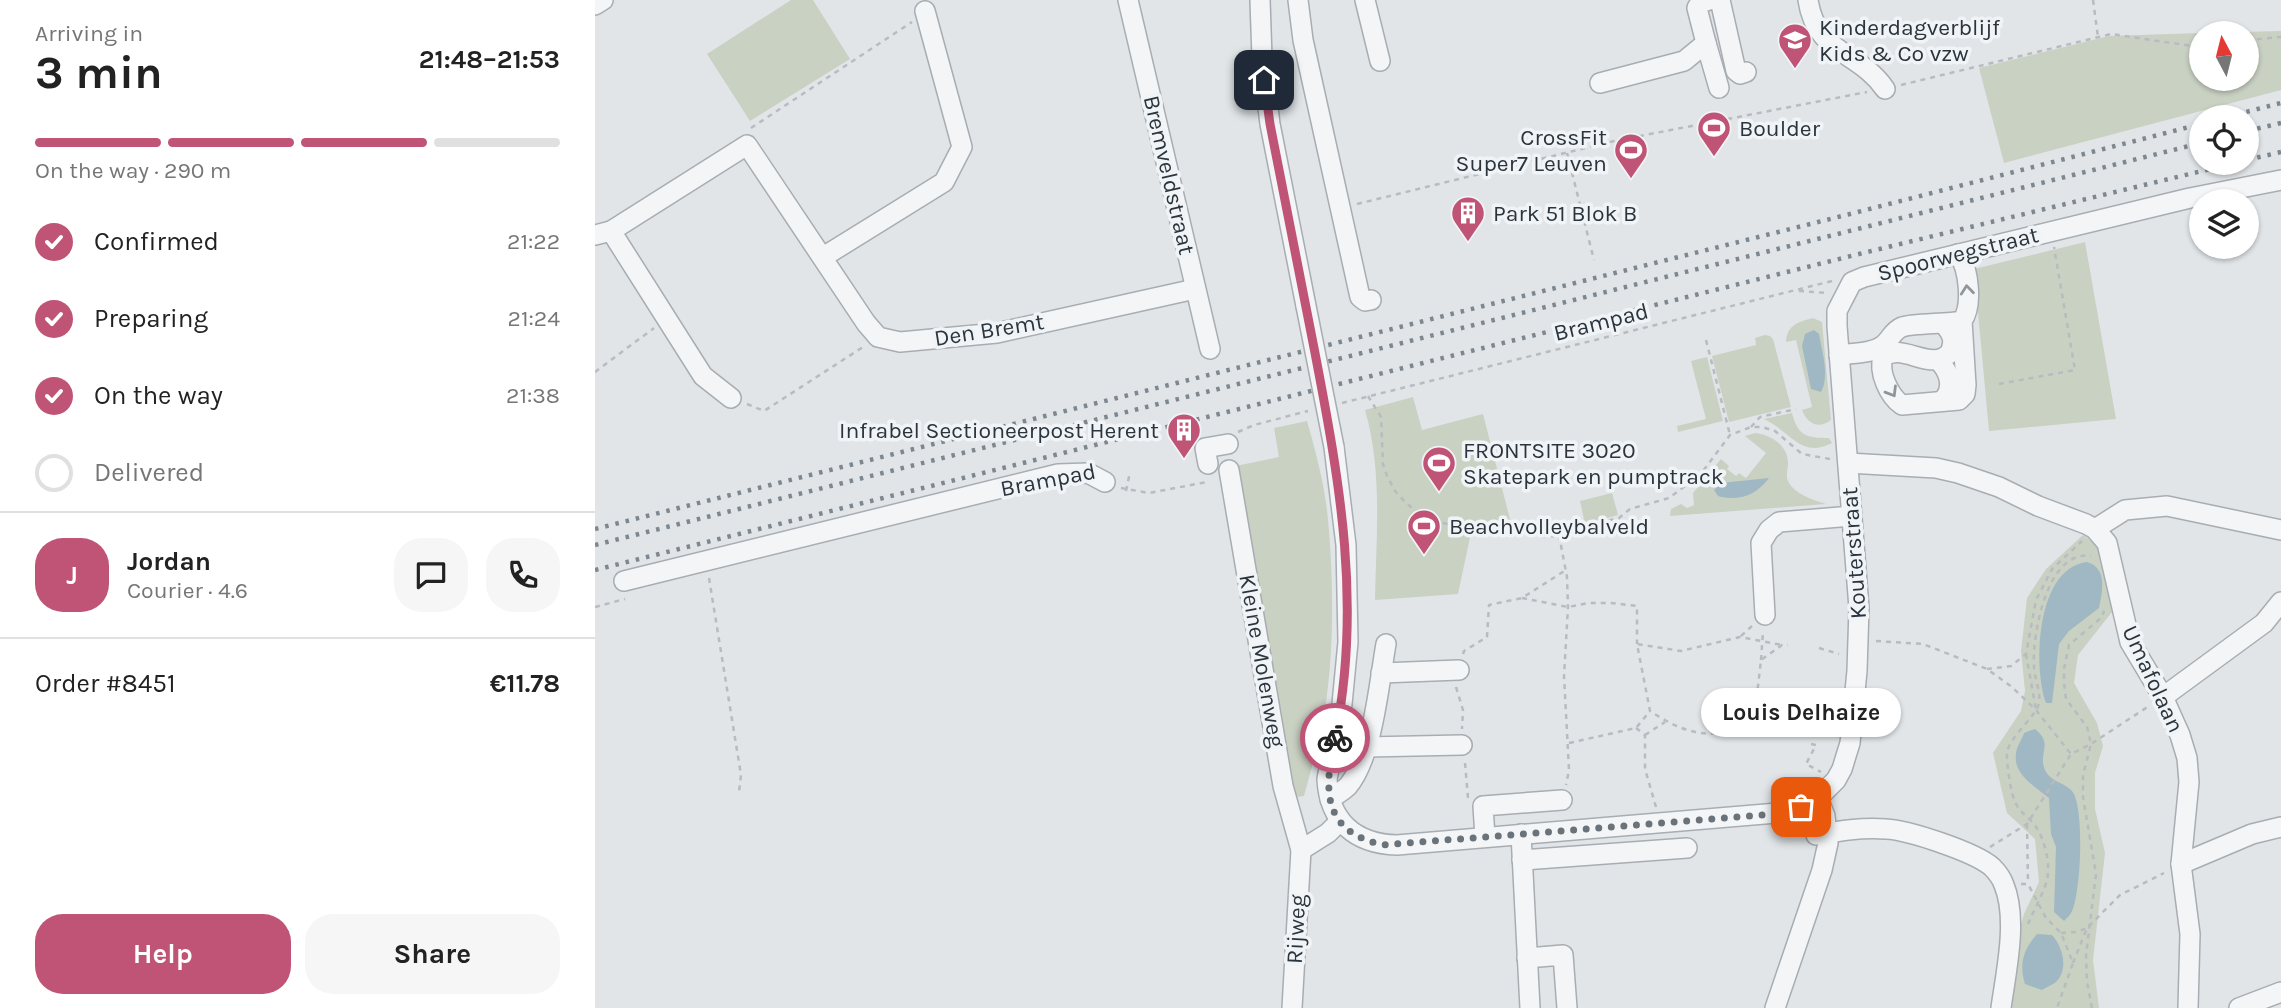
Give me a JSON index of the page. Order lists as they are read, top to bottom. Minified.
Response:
{"streets":{"street":["Bremveldstraat","Spoorwegstraat","Den Bremt","Kouterstraat","Kleine Molenweg","Umafolaan","Rijweg"],"path":["Brampad"]},"crossings":[["Bremveldstraat","Den Bremt"],["Spoorwegstraat","Brampad"],["Spoorwegstraat","Kouterstraat"],["Brampad","Kouterstraat"],["Brampad","Kleine Molenweg"],["Kleine Molenweg","Rijweg"]],"places":{"school or university":["Kinderdagverblijf Kids & Co vzw"],"sports":["Boulder","CrossFit Super7 Leuven","FRONTSITE 3020 Skatepark en pumptrack","Beachvolleybalveld"],"building":["Park 51 Blok B","Infrabel Sectioneerpost Herent"],"other":["Louis Delhaize"]},"north":"top","page":{"heading":["3 min","Arriving in","21:48–21:53"],"panel":["Jordan","Courier · 4.6","Order #8451","€11.78"],"bar":"On the way · 290 m","list":[["Confirmed","21:22"],["Preparing","21:24"],["On the way","21:38"],"Delivered"],"round":"J","bubble":"Louis Delhaize","buttons":["Help","Share"]}}
